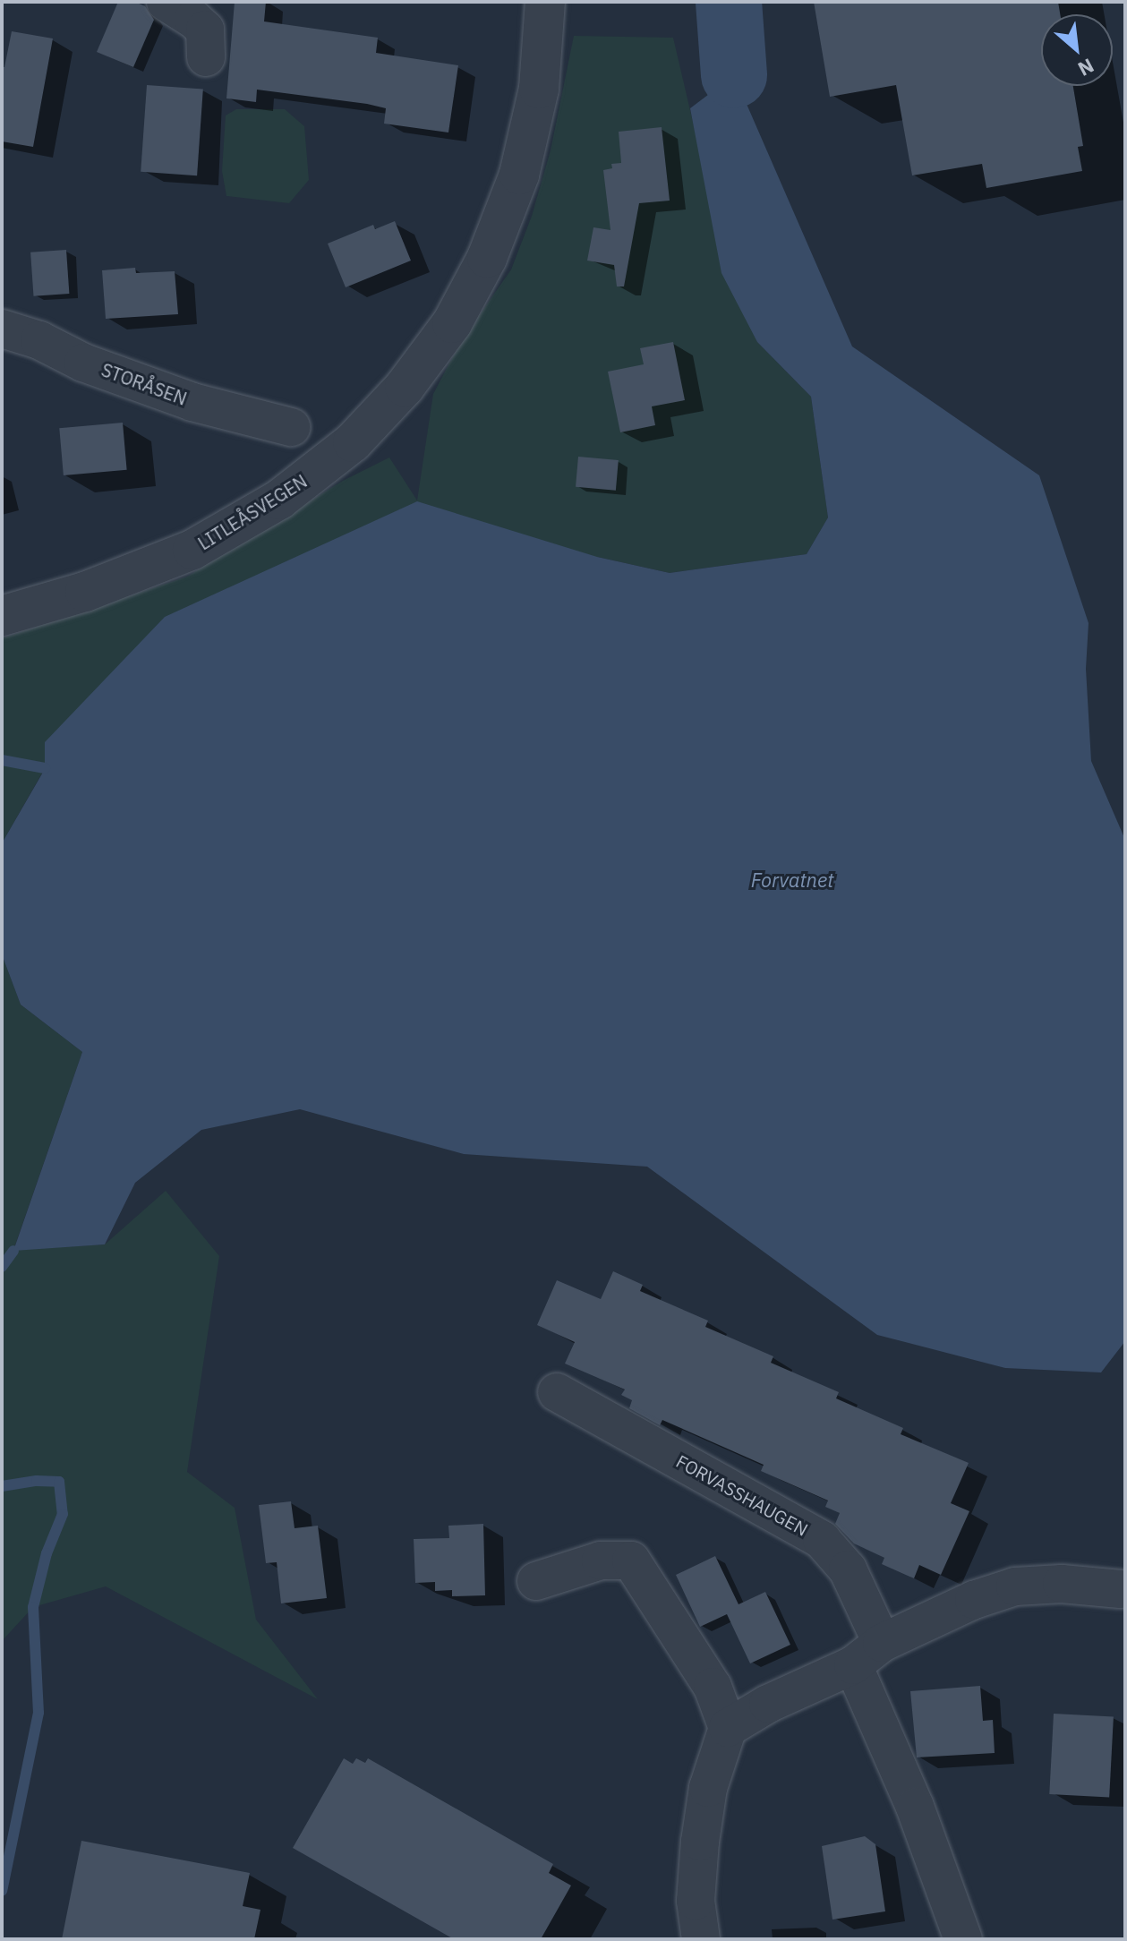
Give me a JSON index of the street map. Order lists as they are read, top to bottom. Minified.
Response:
{"streets":{"street":["STORÅSEN","LITLEÅSVEGEN","FORVASSHAUGEN"]},"water":["Forvatnet"],"north":"bottom right"}
